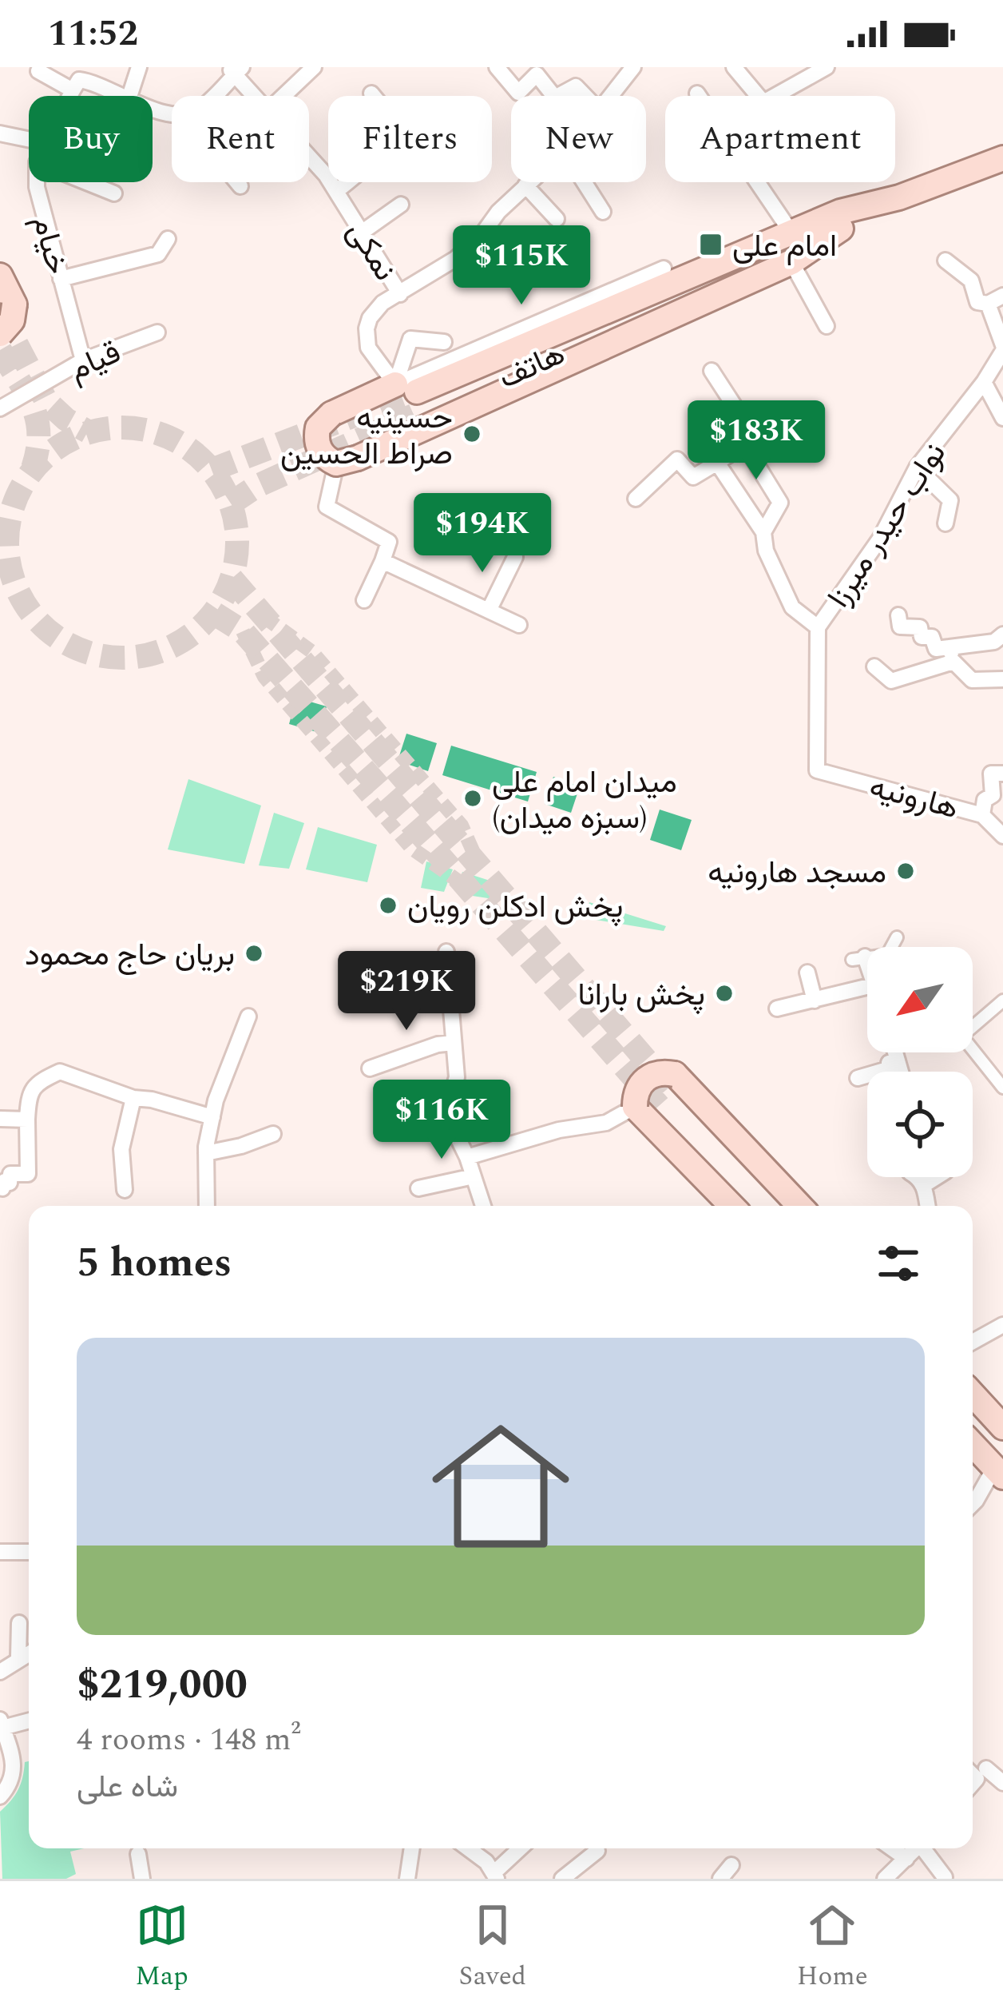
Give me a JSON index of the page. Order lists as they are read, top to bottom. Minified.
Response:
{"streets":{"main road":["هاتف"],"street":["خیام","نمکی","قیام","نواب حیدر میرزا","هارونیه"]},"crossings":[["خیام","قیام"],["نواب حیدر میرزا","هارونیه"]],"places":{"transit":["امام علی"],"other":["حسینیه صراط الحسین","میدان امام علی (سبزه میدان)","مسجد هارونیه","پخش ادکلن رویان","بریان حاج محمود","پخش بارانا"]},"north":"bottom left","page":{"status":"11:52","chip":["Buy","Rent","Filters","New","Apartment"],"price":["$115K","$183K","$194K","$219K","$116K"],"heading":"5 homes","list":[{"name":"$219,000","note":"4 rooms · 148 m² · شاه علی"}],"tabs":["Map","Saved","Home"]}}
